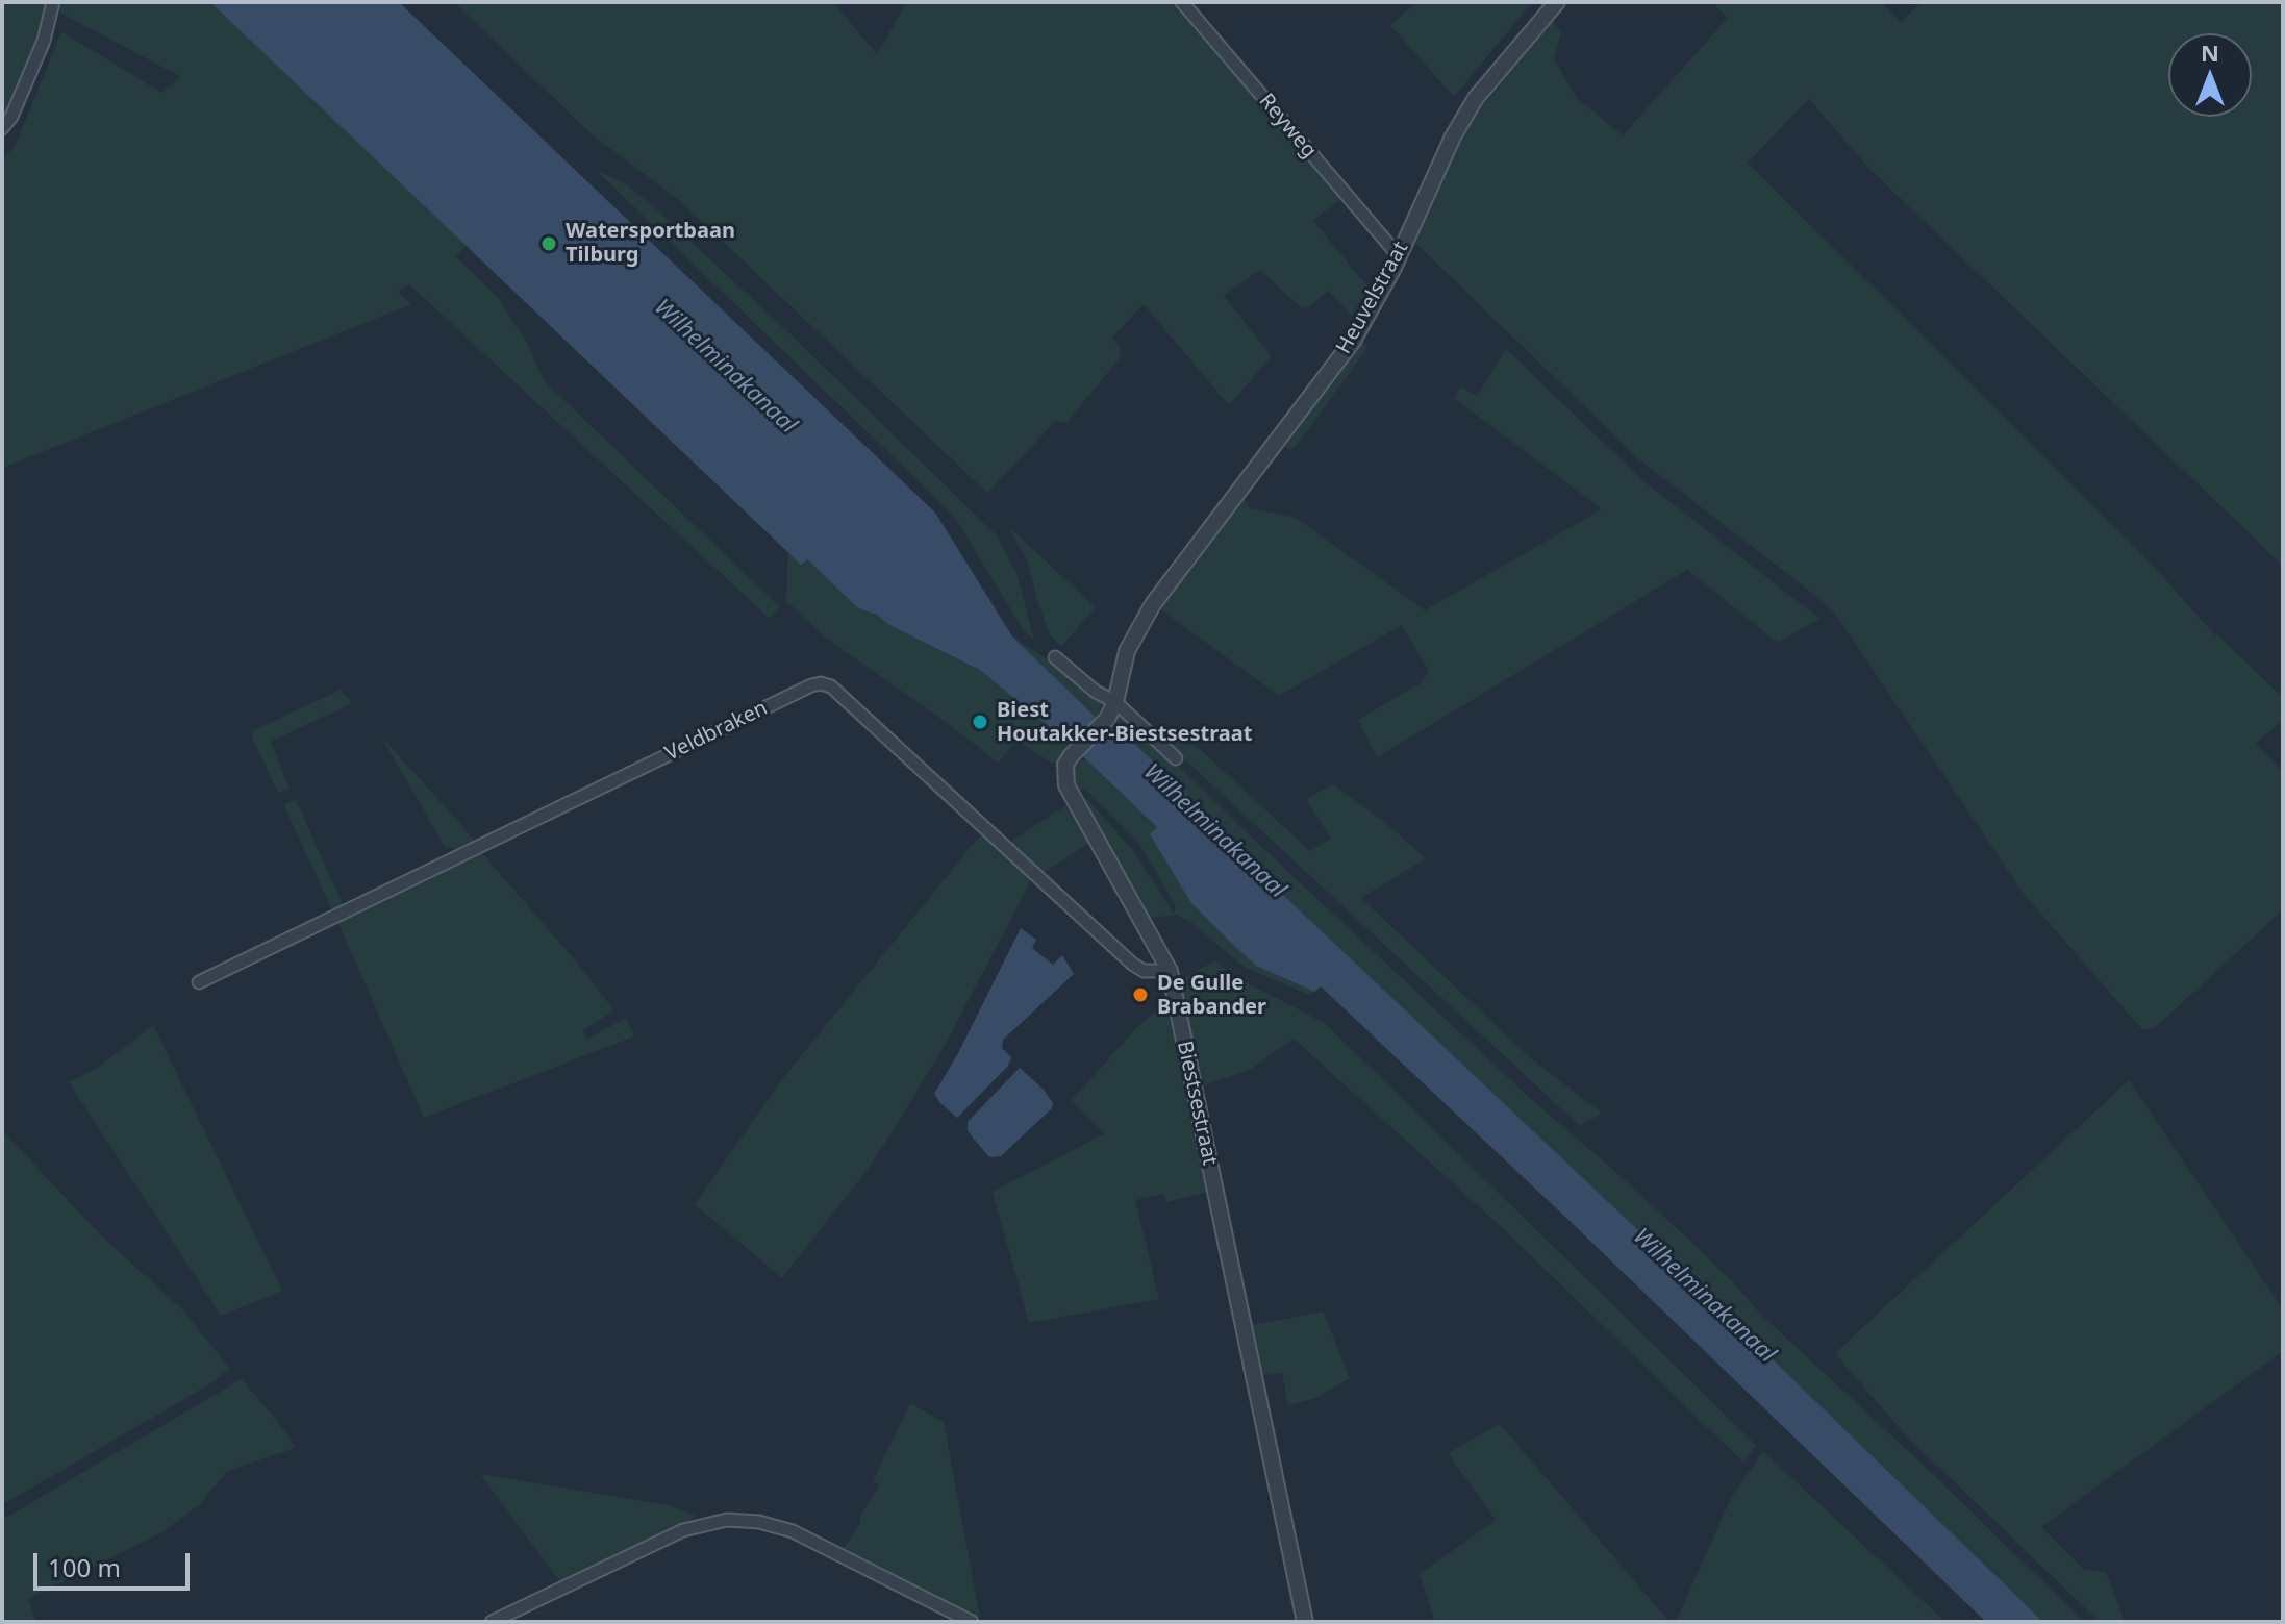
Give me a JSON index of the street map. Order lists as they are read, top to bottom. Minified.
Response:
{"streets":{"street":["Reyweg","Heuvelstraat","Veldbraken","Biestsestraat"]},"crossings":[["Heuvelstraat","Biestsestraat"],["Veldbraken","Biestsestraat"]],"water":["Wilhelminakanaal"],"places":["Watersportbaan Tilburg","Biest Houtakker-Biestsestraat","De Gulle Brabander"],"scale_bar":"100 m","north":"top"}
